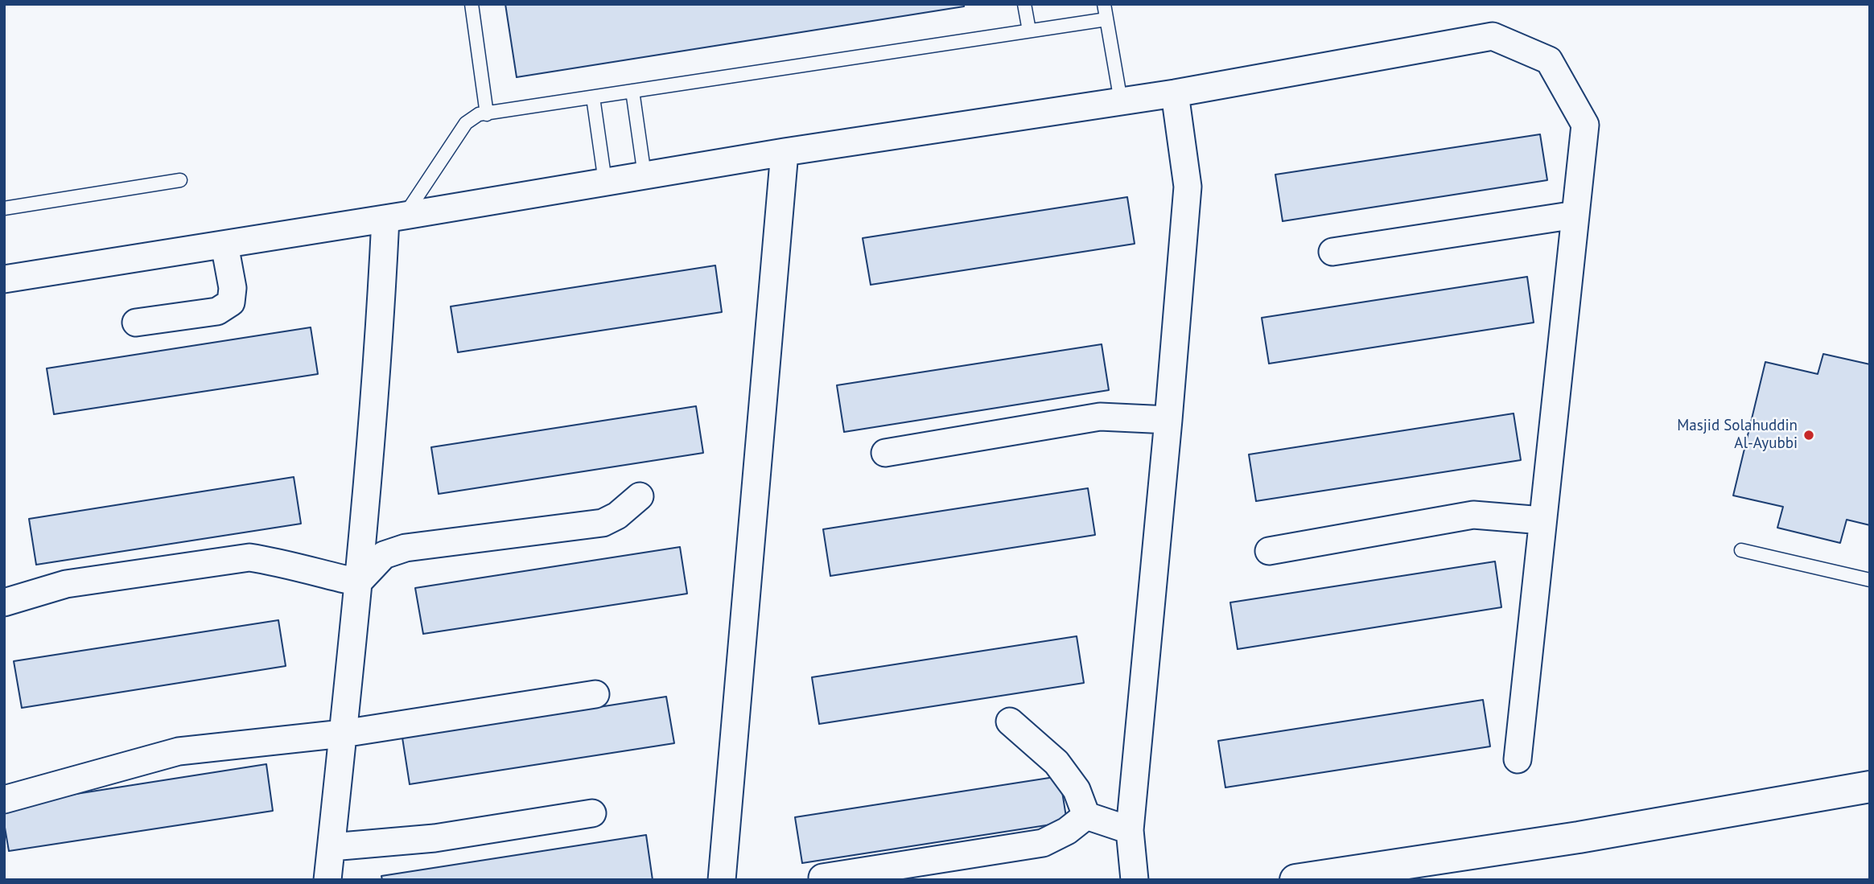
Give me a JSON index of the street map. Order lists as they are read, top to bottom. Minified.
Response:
{"places":["Masjid Solahuddin Al-Ayubbi"]}
